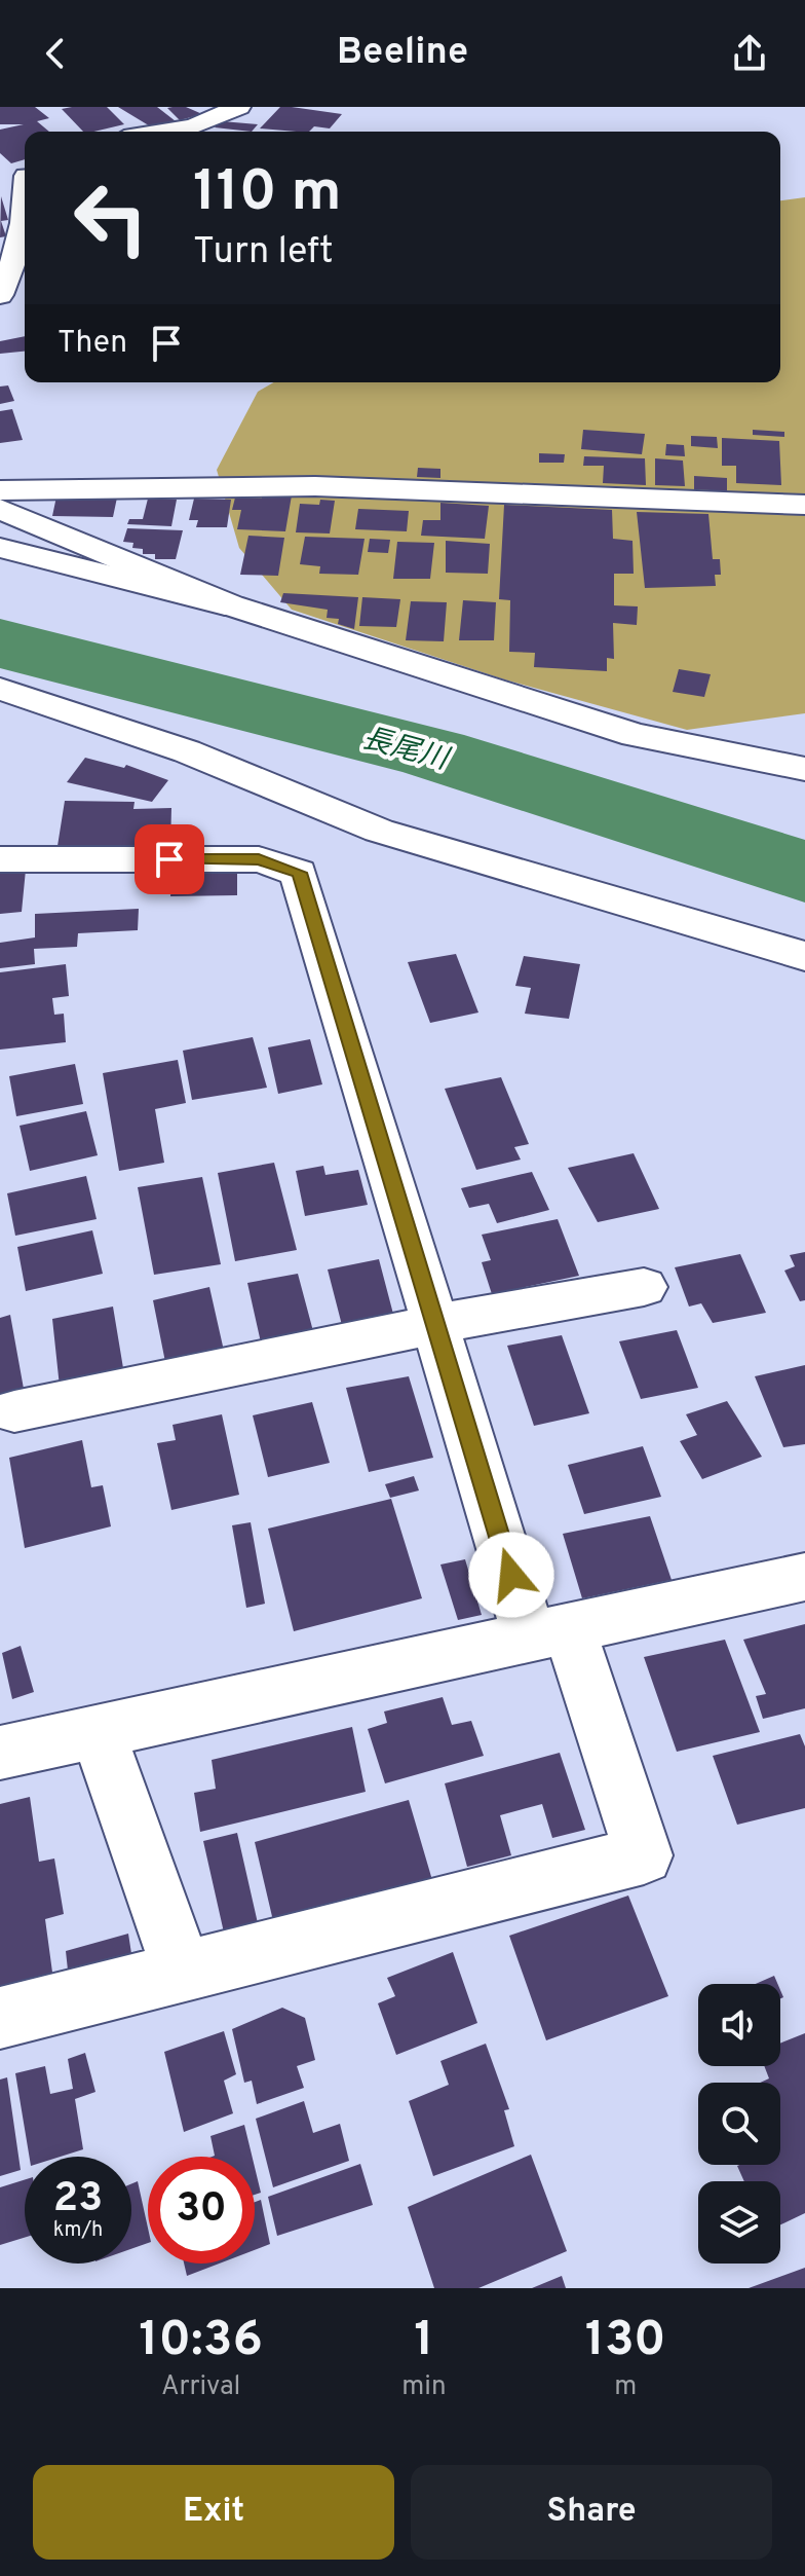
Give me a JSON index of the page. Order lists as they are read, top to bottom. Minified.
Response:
{"water":["長尾川"],"page":{"header":"Beeline","turn":["110 m","Turn left"],"then":"Then","speed":"23 km/h","limit":"30","eta":["10:36","Arrival","1","min","130","m"],"buttons":["Exit","Share"]}}
